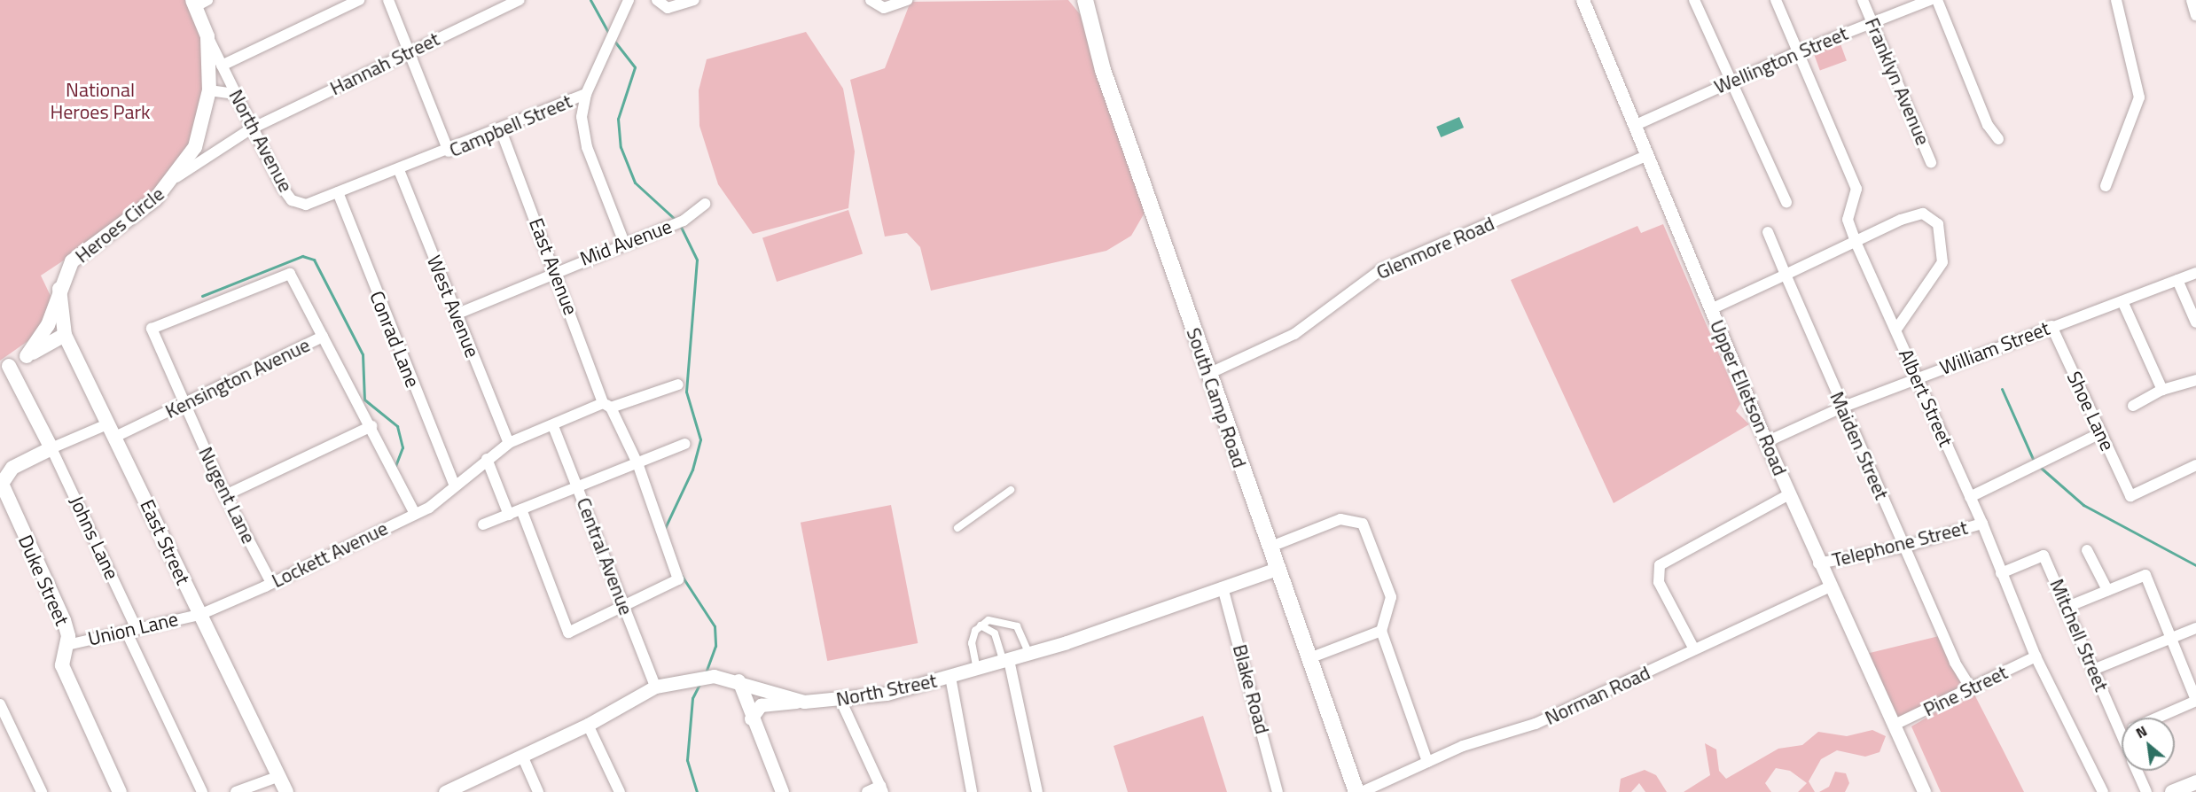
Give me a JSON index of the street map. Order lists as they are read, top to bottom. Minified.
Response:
{"streets":{"main road":["Heroes Circle","South Camp Road","East Street","Duke Street"],"street":["Wellington Street","Hannah Street","Franklyn Avenue","Campbell Street","North Avenue","Mid Avenue","Glenmore Road","East Avenue","West Avenue","Conrad Lane","William Street","Kensington Avenue","Upper Elletson Road","Albert Street","Shoe Lane","Maiden Street","Nugent Lane","Johns Lane","Telephone Street","Lockett Avenue","Central Avenue","Union Lane","Mitchell Street","Blake Road","North Street","Pine Street","Norman Road"]},"crossings":[["Wellington Street","Franklyn Avenue"],["Wellington Street","Upper Elletson Road"],["Wellington Street","Albert Street"],["Hannah Street","North Avenue"],["Hannah Street","Heroes Circle"],["Campbell Street","North Avenue"],["Campbell Street","East Avenue"],["Campbell Street","West Avenue"],["North Avenue","Heroes Circle"],["North Avenue","West Avenue"],["North Avenue","Conrad Lane"],["Heroes Circle","East Street"],["Mid Avenue","East Avenue"],["Mid Avenue","West Avenue"],["Glenmore Road","South Camp Road"],["Glenmore Road","Upper Elletson Road"],["East Avenue","Lockett Avenue"],["East Avenue","Central Avenue"],["West Avenue","Lockett Avenue"],["Conrad Lane","Lockett Avenue"],["William Street","Upper Elletson Road"],["William Street","Albert Street"],["William Street","Shoe Lane"],["William Street","Maiden Street"],["Kensington Avenue","Nugent Lane"],["Kensington Avenue","Johns Lane"],["Kensington Avenue","East Street"],["Kensington Avenue","Lockett Avenue"],["Kensington Avenue","Duke Street"],["South Camp Road","North Street"],["Upper Elletson Road","Telephone Street"],["Upper Elletson Road","Pine Street"],["Upper Elletson Road","Norman Road"],["Albert Street","Telephone Street"],["Albert Street","Mitchell Street"],["Albert Street","Pine Street"],["Maiden Street","Telephone Street"],["Maiden Street","Pine Street"],["Nugent Lane","Lockett Avenue"],["Johns Lane","Duke Street"],["Johns Lane","Union Lane"],["East Street","Lockett Avenue"],["East Street","Union Lane"],["Lockett Avenue","Central Avenue"],["Lockett Avenue","Union Lane"],["Central Avenue","North Street"],["Duke Street","Union Lane"],["Blake Road","North Street"]],"parks":["National Heroes Park"],"north":"top left"}
